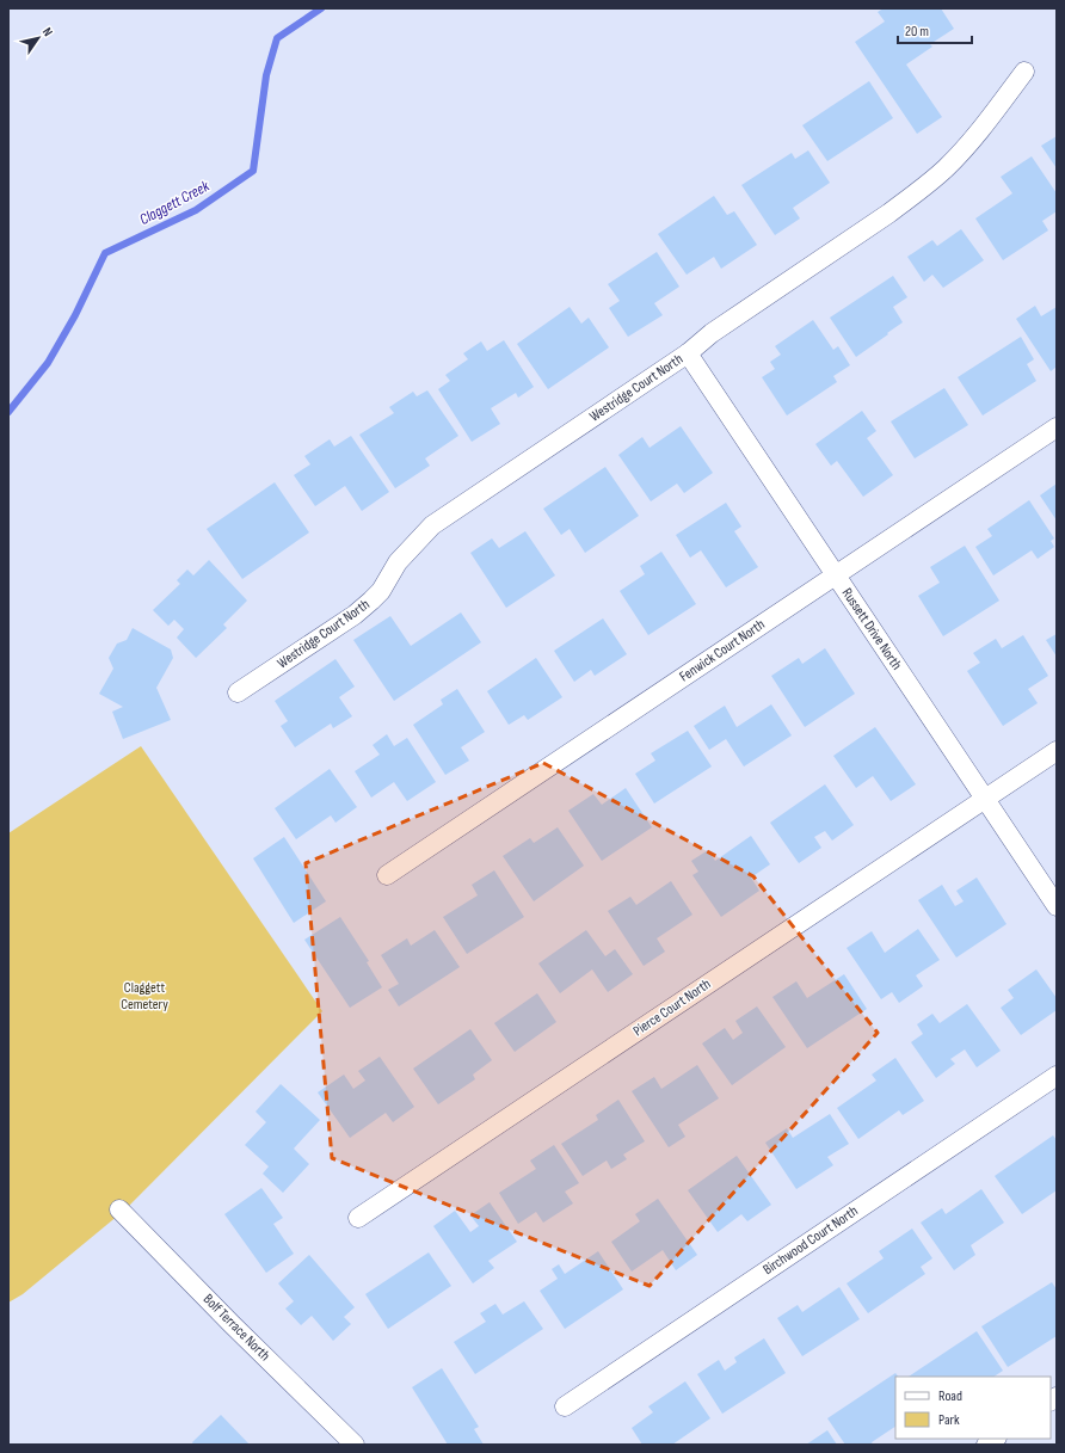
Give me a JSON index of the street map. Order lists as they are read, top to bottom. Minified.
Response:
{"streets":{"street":["Westridge Court North","Russett Drive North","Fenwick Court North","Pierce Court North","Birchwood Court North","Bolf Terrace North"]},"crossings":[["Westridge Court North","Russett Drive North"],["Russett Drive North","Fenwick Court North"],["Russett Drive North","Pierce Court North"]],"water":["Claggett Creek"],"parks":["Claggett Cemetery"],"legend":["Road","Park"],"scale_bar":"20 m","north":"top right"}
